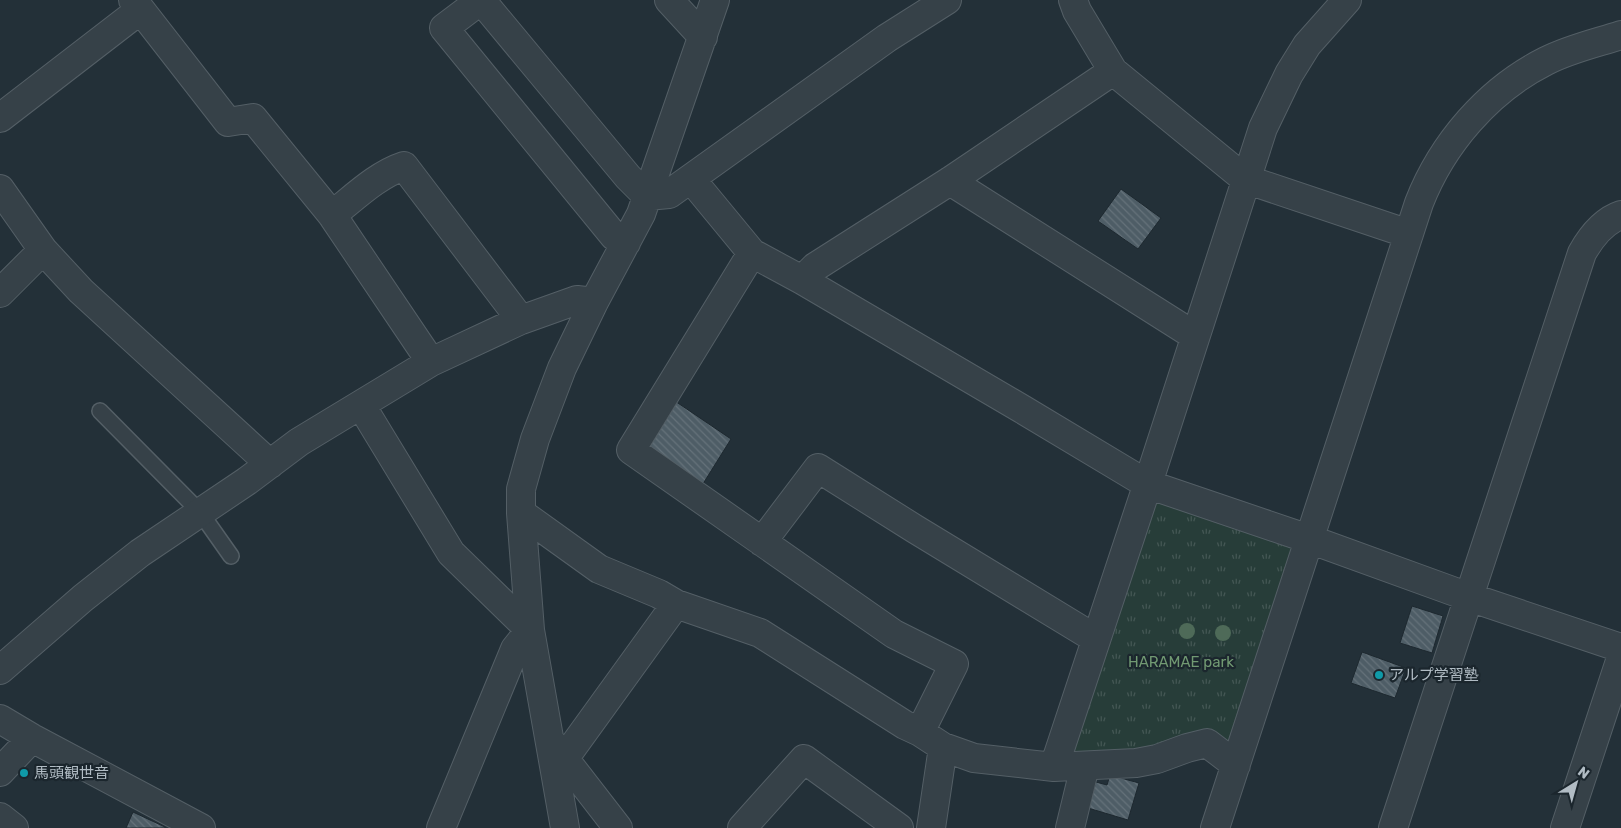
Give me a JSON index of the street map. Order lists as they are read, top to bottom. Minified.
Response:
{"parks":["HARAMAE park"],"places":["アルプ学習塾","馬頭観世音"],"north":"top right"}
